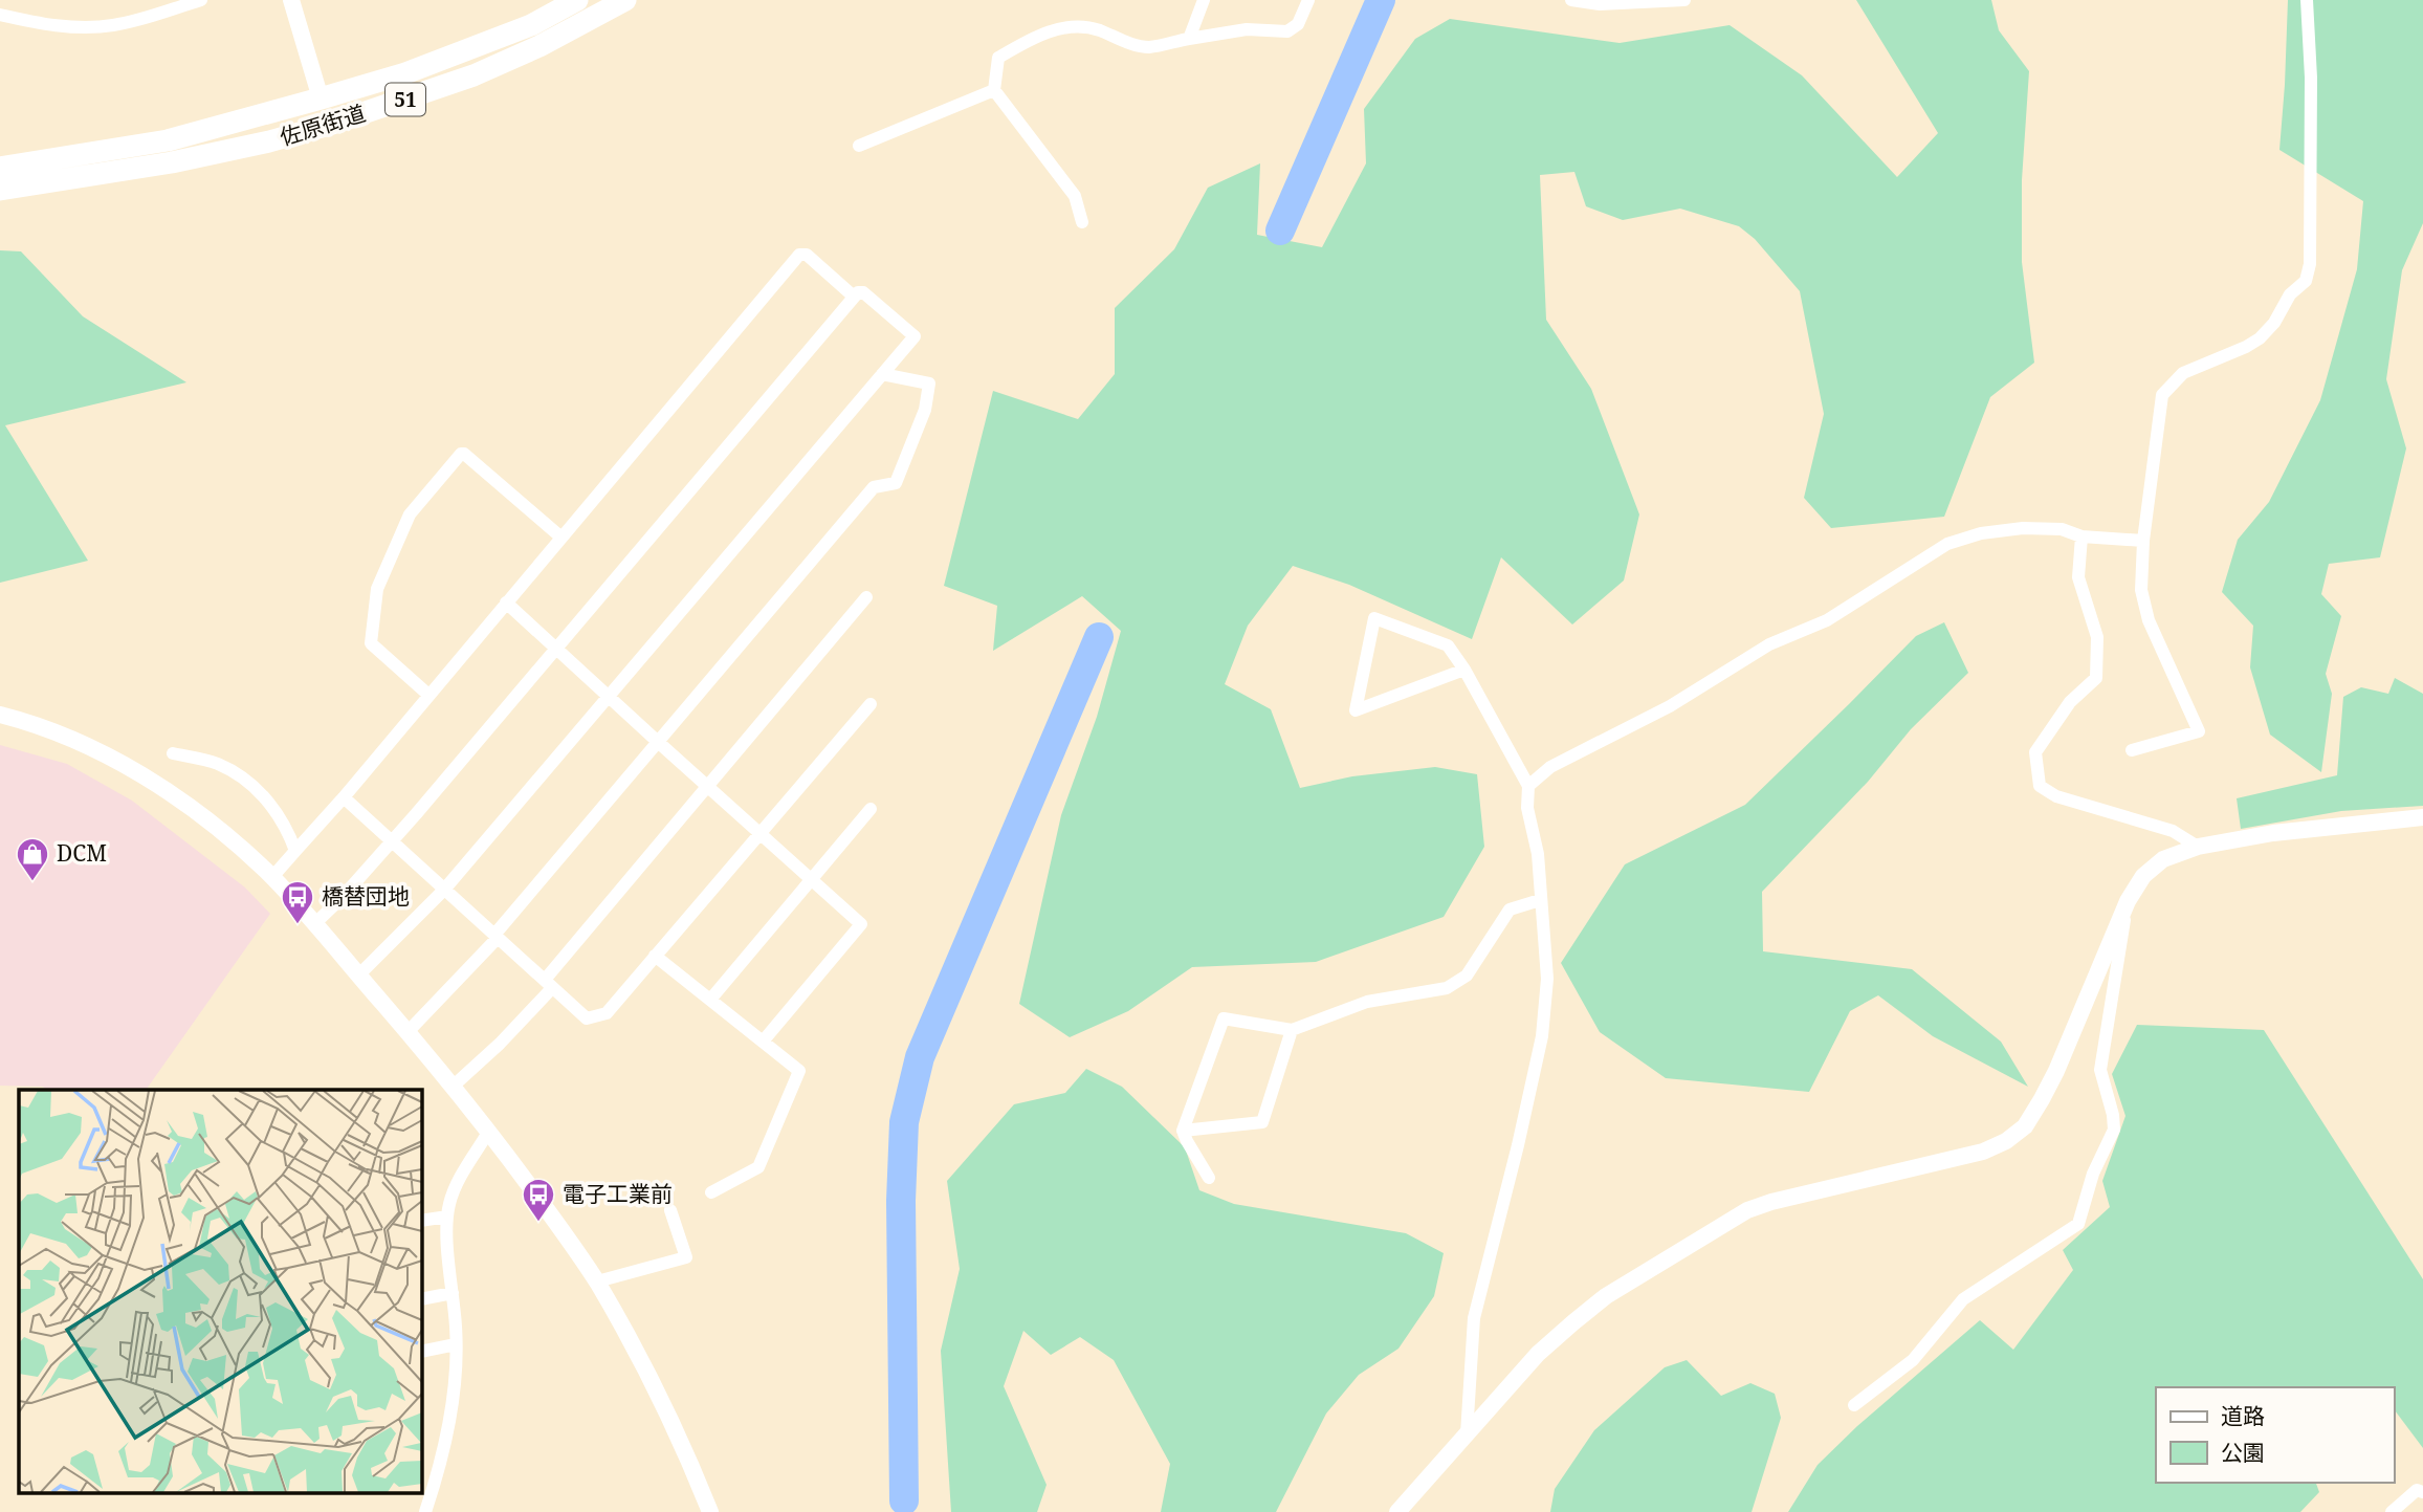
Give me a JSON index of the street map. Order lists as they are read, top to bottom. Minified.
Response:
{"streets":{"highway":["51","佐原街道"]},"places":{"shop":["DCM"],"bus stop":["橋替団地","電子工業前"]},"legend":["道路","公園"]}
